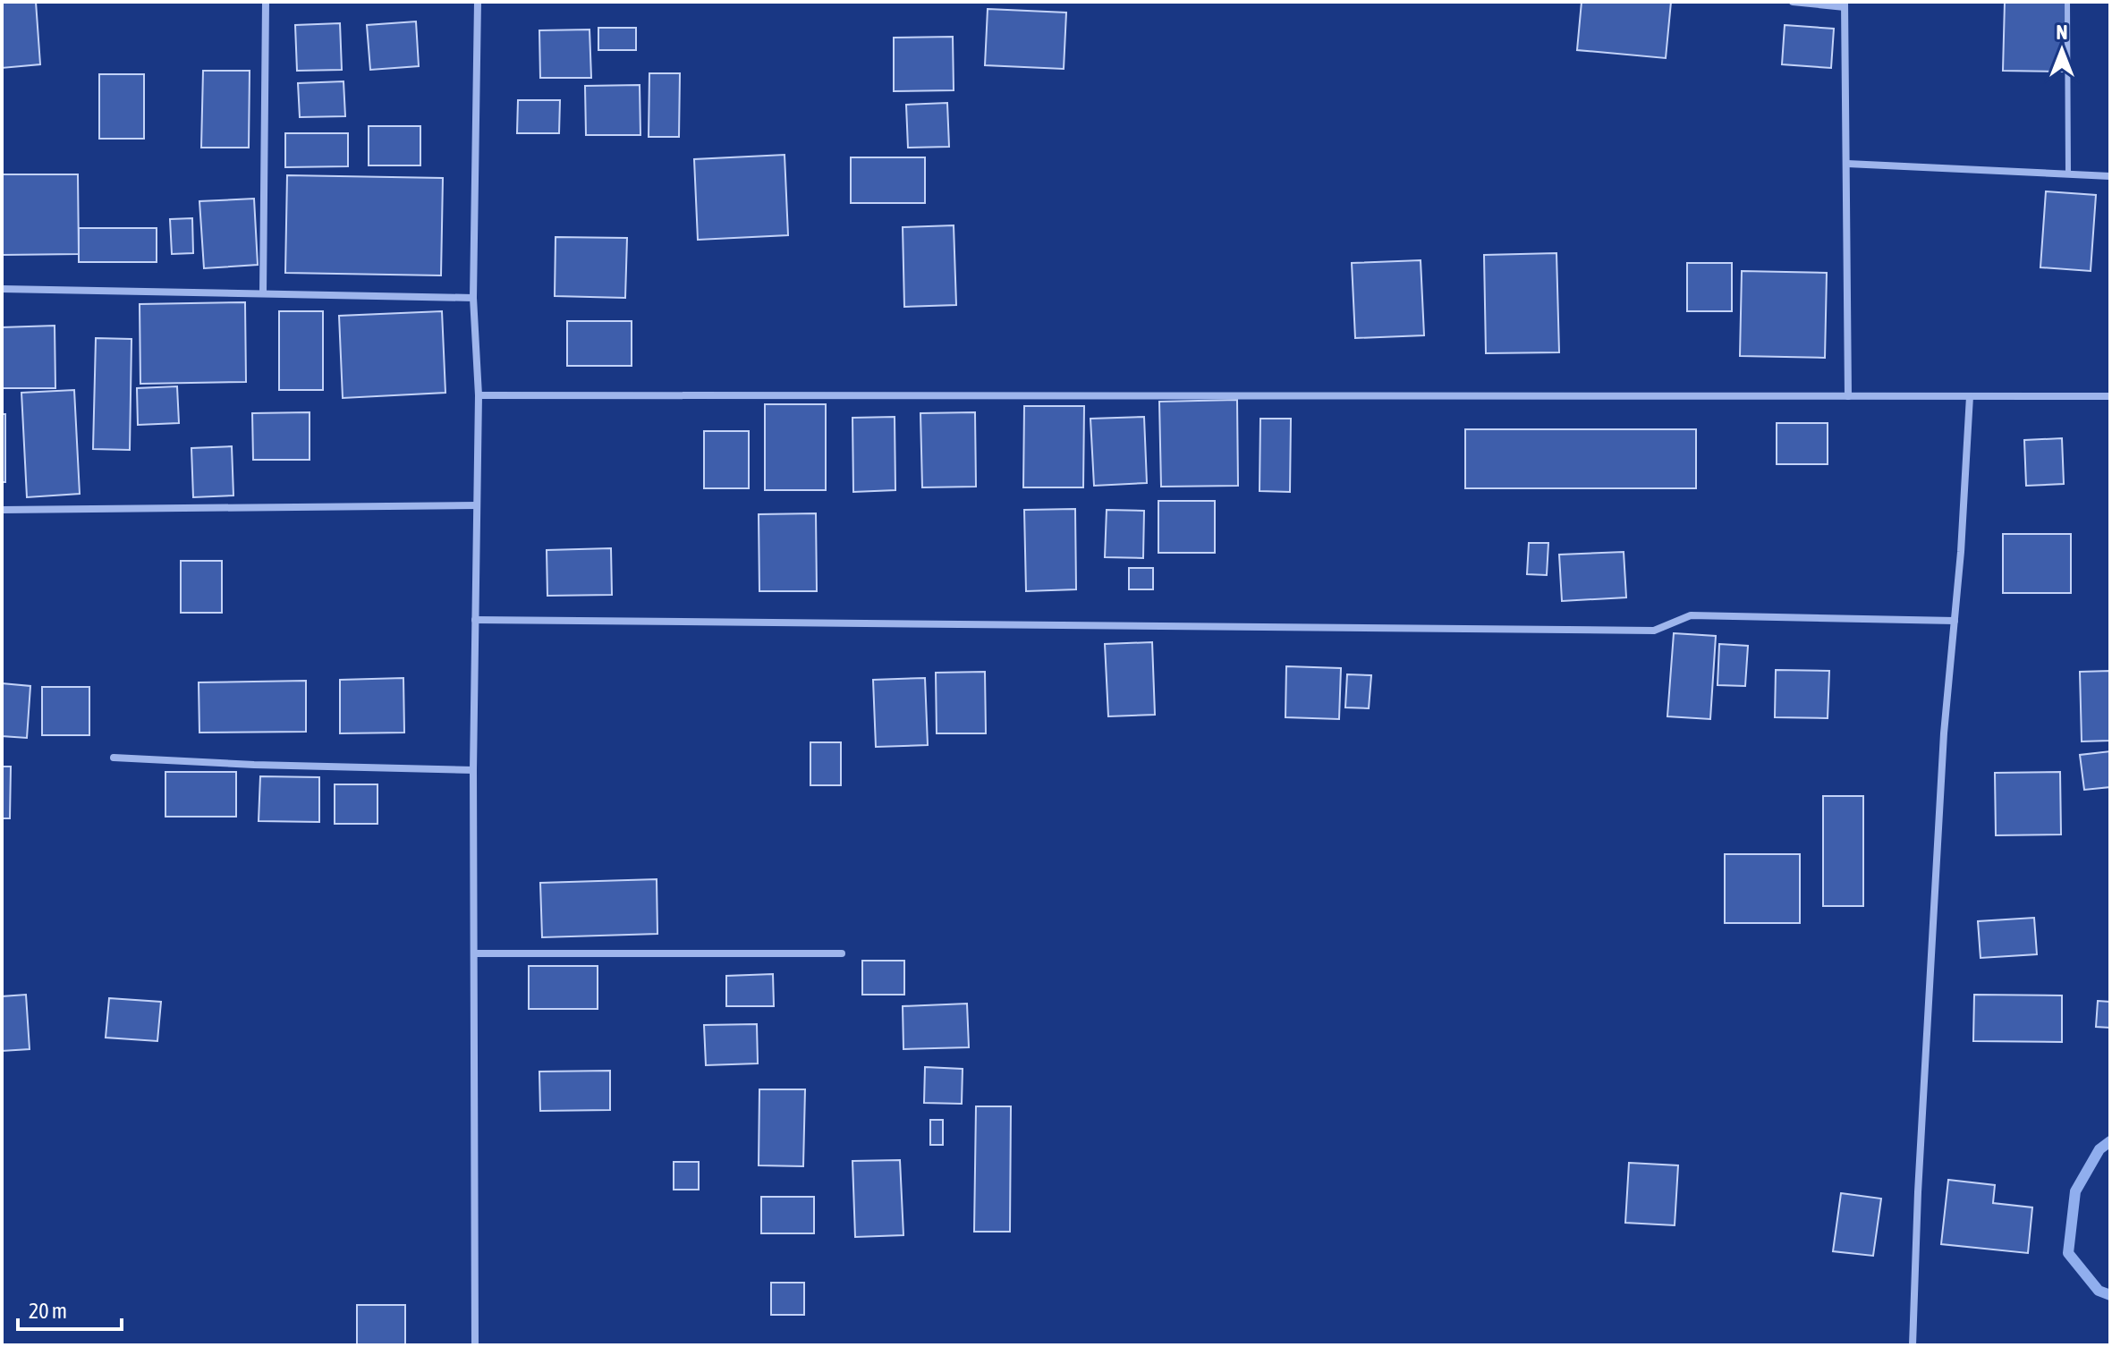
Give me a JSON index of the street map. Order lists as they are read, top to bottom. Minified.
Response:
{"scale_bar":"20 m","north":"top"}
